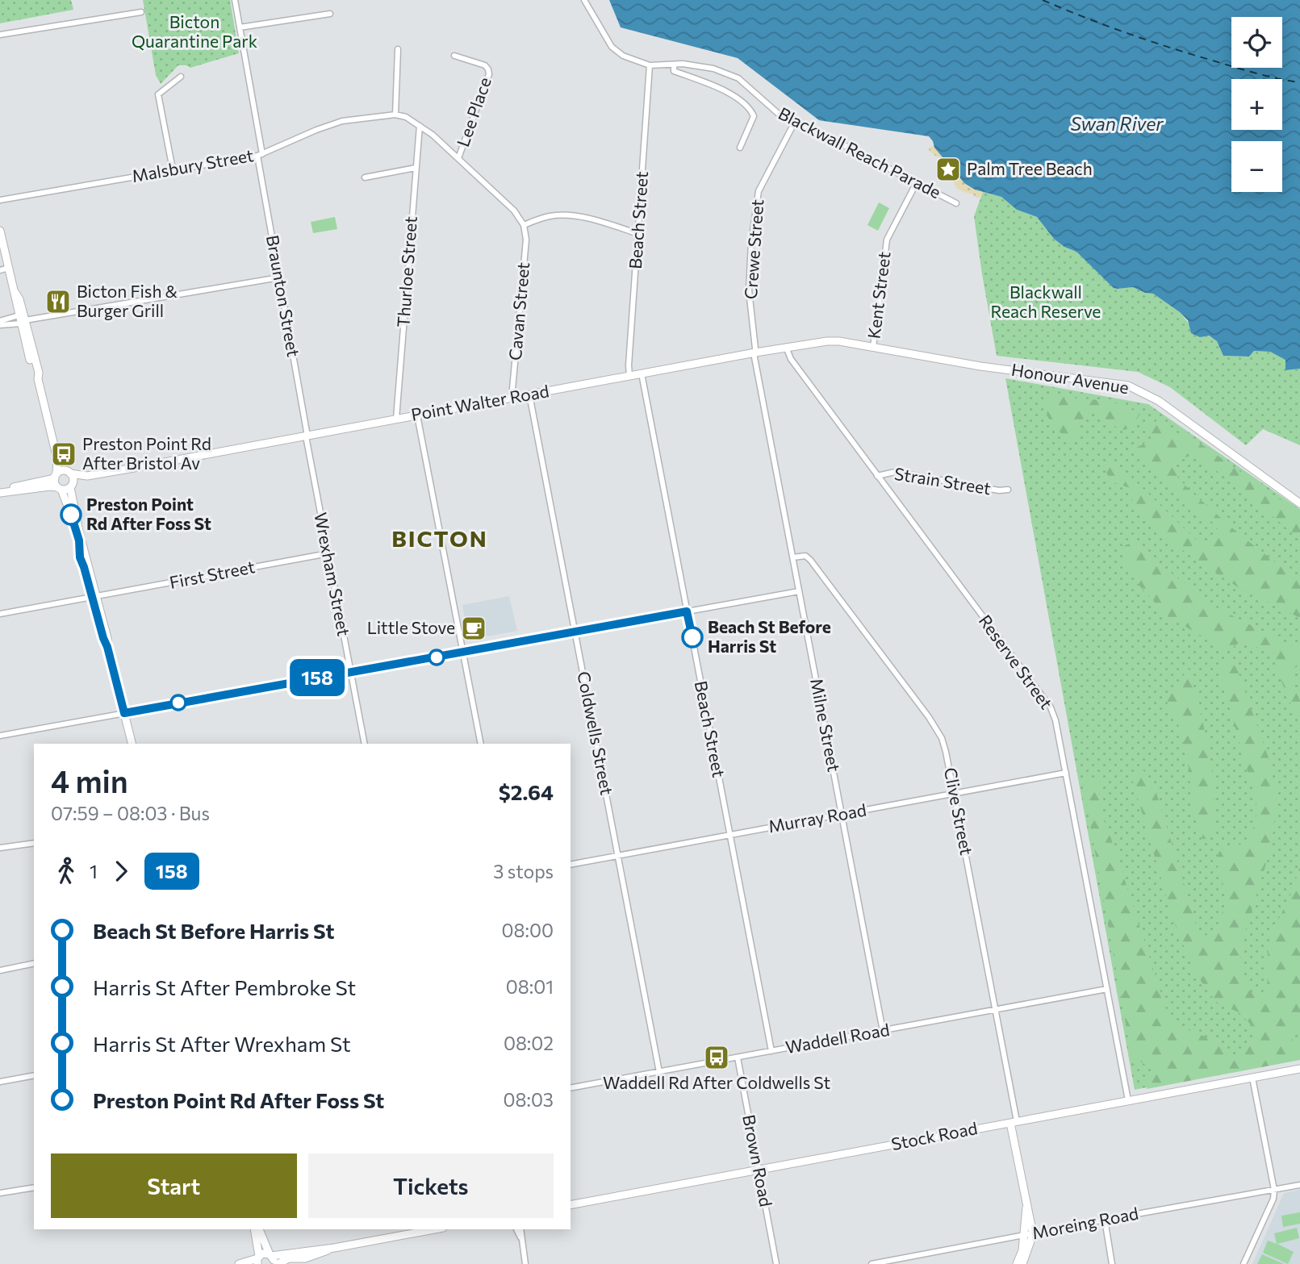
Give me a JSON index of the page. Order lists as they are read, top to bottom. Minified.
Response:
{"streets":{"street":["Lee Place","Blackwall Reach Parade","Malsbury Street","Beach Street","Crewe Street","Thurloe Street","Kent Street","Braunton Street","Cavan Street","Honour Avenue","Point Walter Road","Strain Street","Wrexham Street","First Street","Reserve Street","Milne Street","Coldwells Street","Clive Street","Murray Road","Waddell Road","Stock Road","Brown Road","Moreing Road"]},"crossings":[["Blackwall Reach Parade","Beach Street"],["Blackwall Reach Parade","Crewe Street"],["Blackwall Reach Parade","Kent Street"],["Malsbury Street","Braunton Street"],["Beach Street","Point Walter Road"],["Beach Street","Murray Road"],["Beach Street","Waddell Road"],["Crewe Street","Point Walter Road"],["Crewe Street","Milne Street"],["Thurloe Street","Point Walter Road"],["Kent Street","Honour Avenue"],["Kent Street","Point Walter Road"],["Braunton Street","Point Walter Road"],["Braunton Street","Wrexham Street"],["Cavan Street","Point Walter Road"],["Honour Avenue","Point Walter Road"],["Point Walter Road","Wrexham Street"],["Point Walter Road","Reserve Street"],["Point Walter Road","Milne Street"],["Point Walter Road","Coldwells Street"],["Strain Street","Reserve Street"],["Wrexham Street","First Street"],["Reserve Street","Murray Road"],["Reserve Street","Waddell Road"],["Reserve Street","Stock Road"],["Milne Street","Clive Street"],["Milne Street","Murray Road"],["Milne Street","Waddell Road"],["Coldwells Street","Murray Road"],["Coldwells Street","Waddell Road"],["Clive Street","Murray Road"],["Clive Street","Waddell Road"],["Clive Street","Stock Road"],["Clive Street","Moreing Road"],["Waddell Road","Brown Road"],["Stock Road","Brown Road"]],"districts":["BICTON"],"water":["Swan River"],"parks":["Bicton Quarantine Park","Blackwall Reach Reserve"],"places":{"place":["Palm Tree Beach"],"restaurant":["Bicton Fish & Burger Grill"],"bus stop":["Preston Point Rd After Bristol Av","Waddell Rd After Coldwells St"],"other":["Preston Point Rd After Foss St","Beach St Before Harris St"],"cafe":["Little Stove"]},"lines":["bus line 158"],"page":{"on_map":"158","map_buttons":["+","−"],"heading":["4 min","07:59 – 08:03 · Bus","$2.64"],"legs":["1","158","3 stops"],"list":[{"name":"Beach St Before Harris St","value":"08:00"},{"name":"Harris St After Pembroke St","value":"08:01"},{"name":"Harris St After Wrexham St","value":"08:02"},{"name":"Preston Point Rd After Foss St","value":"08:03"}],"buttons":["Start","Tickets"]}}
